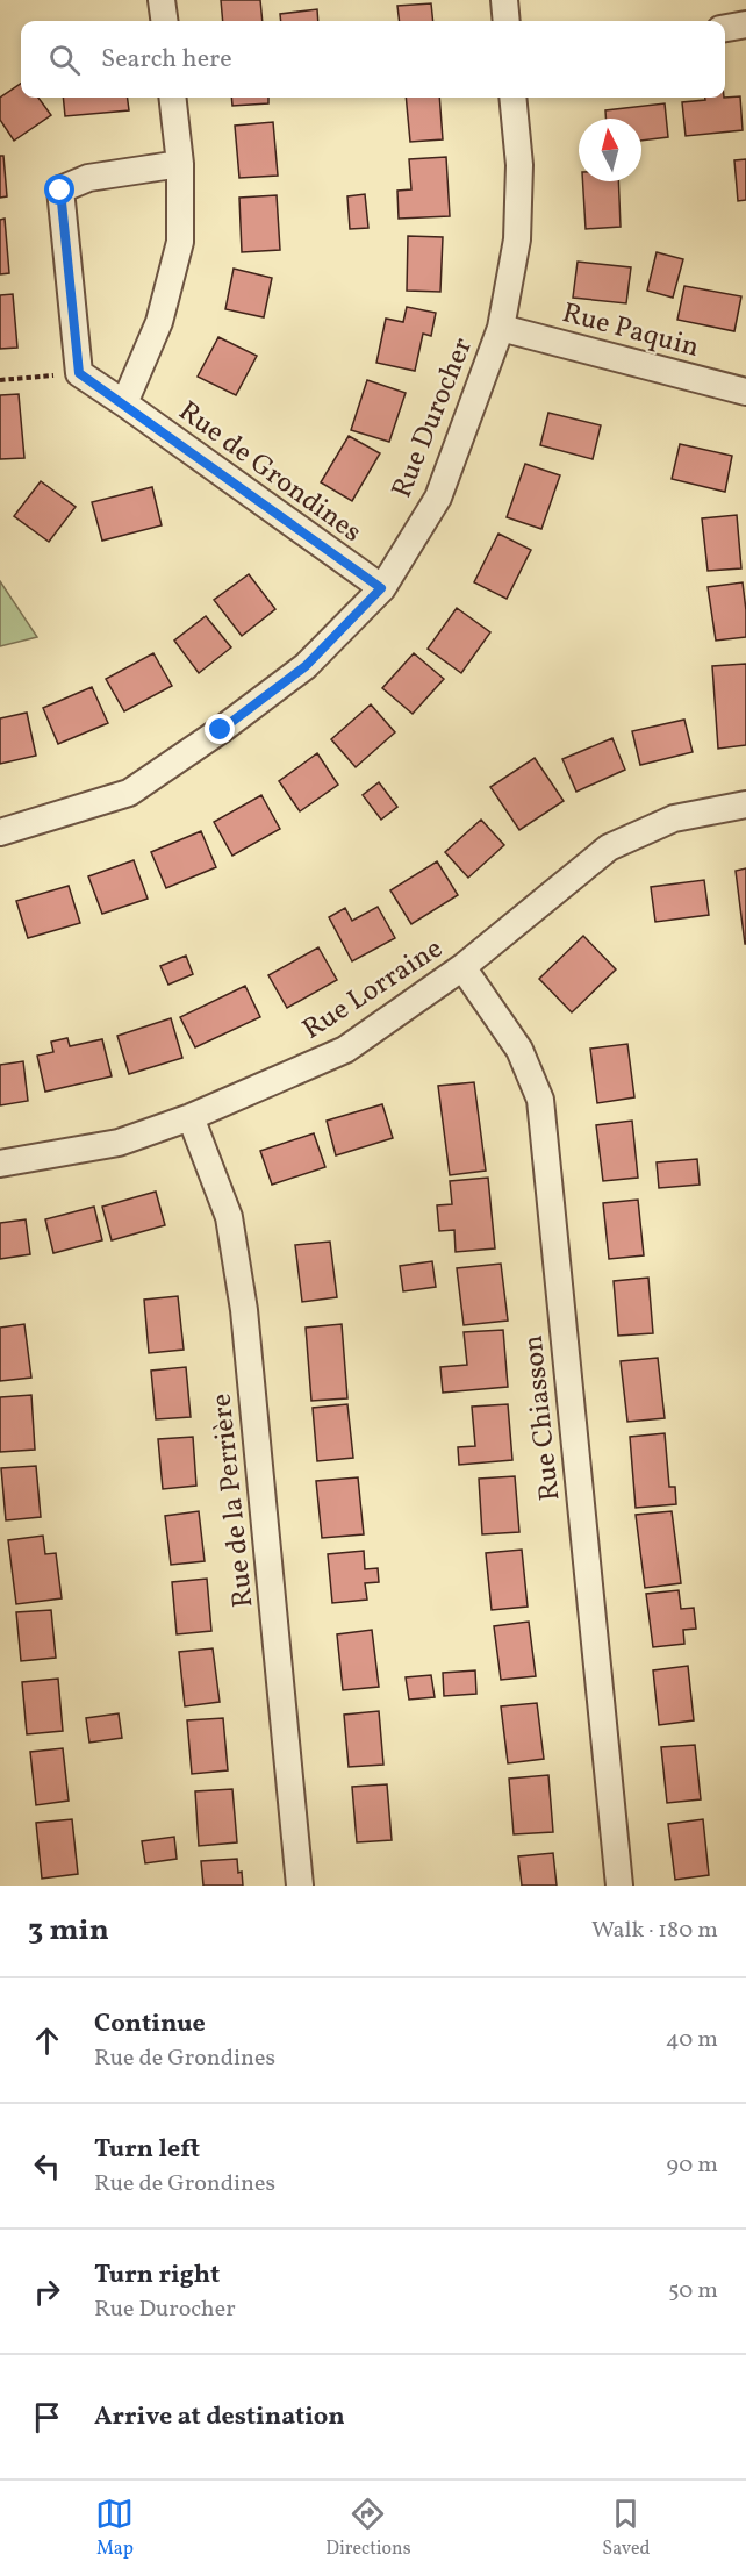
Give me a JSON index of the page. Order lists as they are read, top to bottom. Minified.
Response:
{"streets":{"street":["Rue Paquin","Rue Durocher","Rue de Grondines","Rue Lorraine","Rue Chiasson","Rue de la Perrière"]},"crossings":[["Rue Paquin","Rue Durocher"],["Rue Durocher","Rue de Grondines"],["Rue Lorraine","Rue Chiasson"],["Rue Lorraine","Rue de la Perrière"]],"north":"top","page":{"search":"Search here","heading":["3 min","Walk · 180 m"],"list":[["Continue","Rue de Grondines","40 m"],["Turn left","Rue de Grondines","90 m"],["Turn right","Rue Durocher","50 m"],"Arrive at destination"],"nav":["Map","Directions","Saved"]}}
